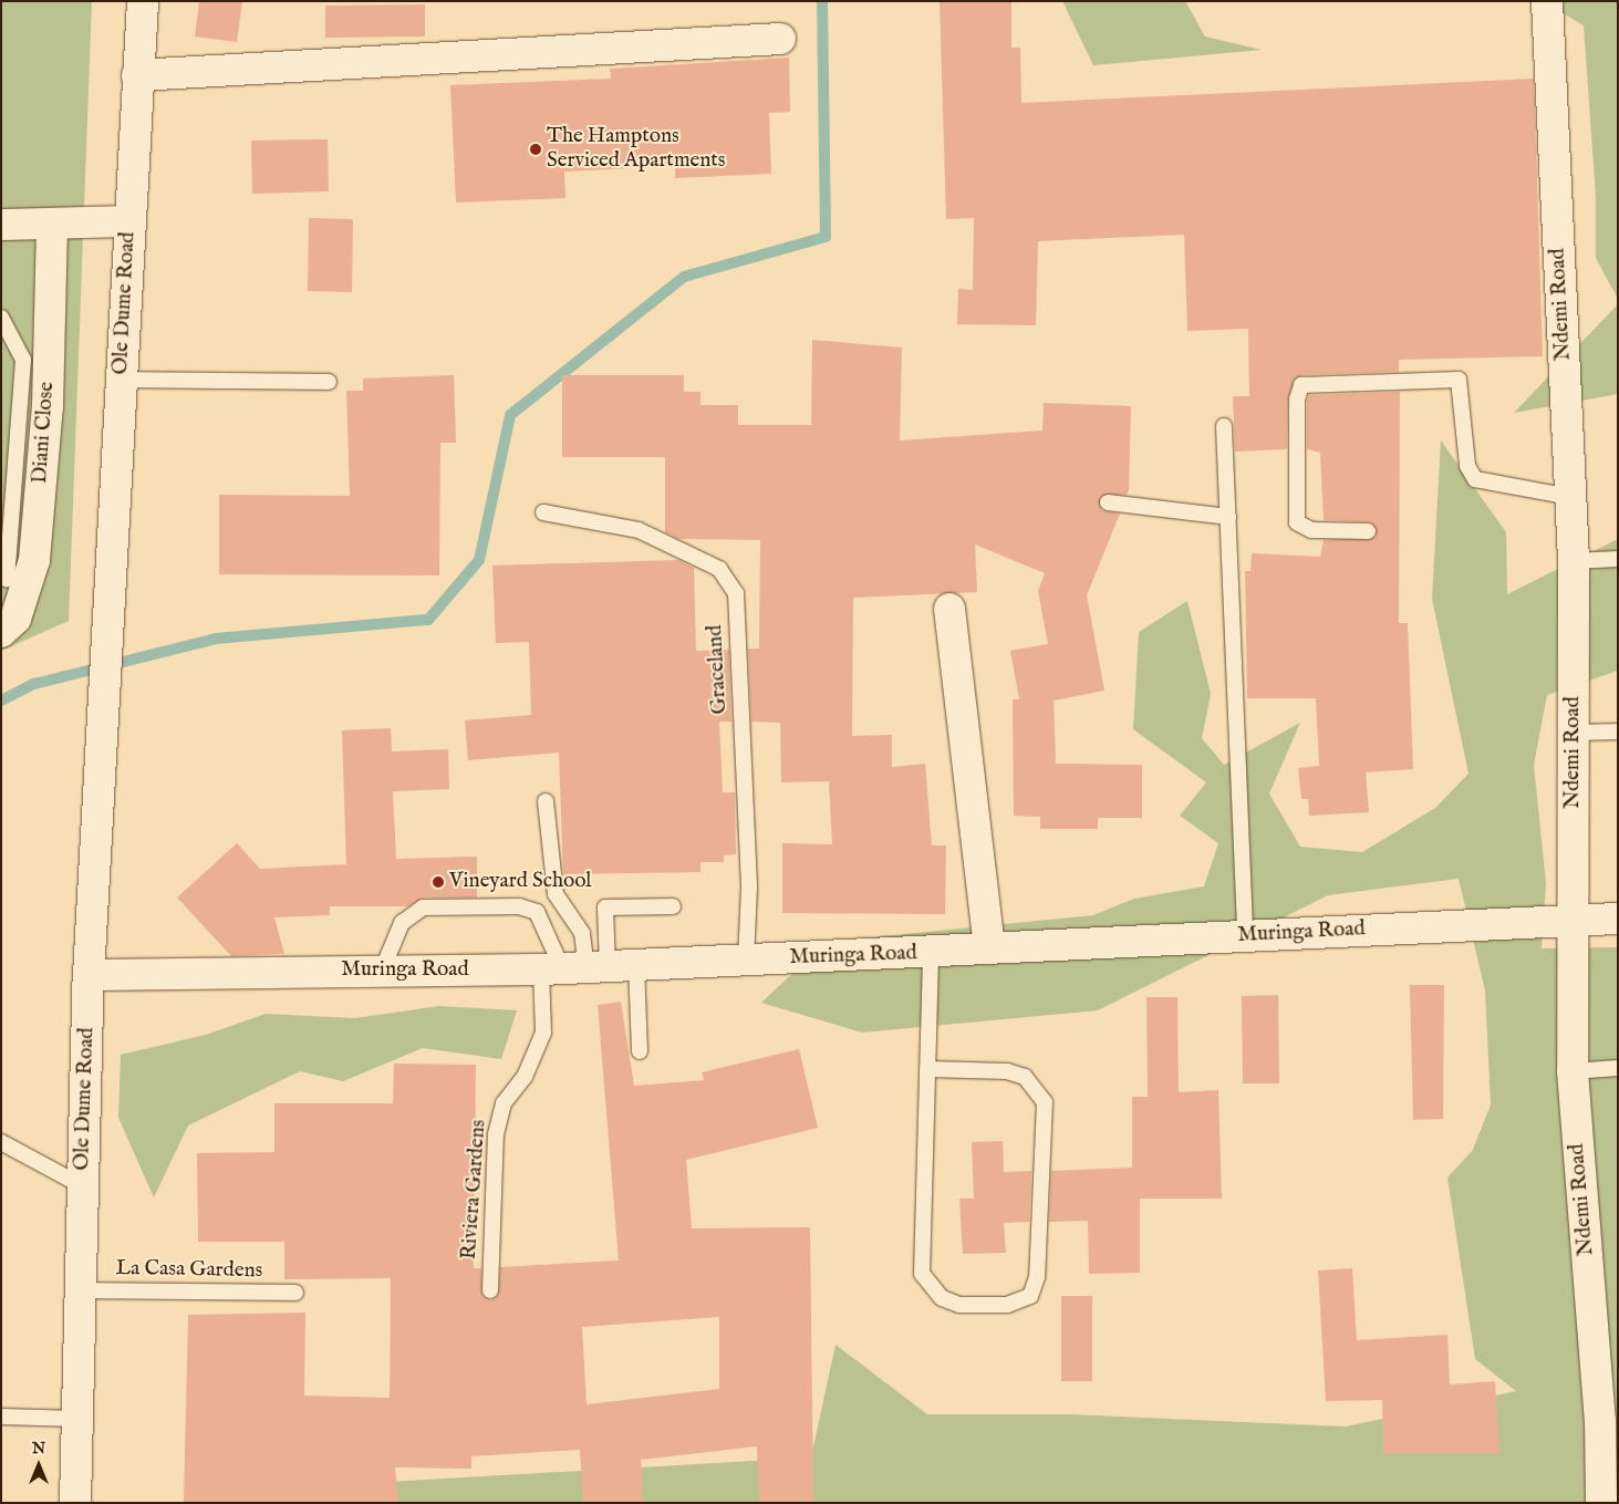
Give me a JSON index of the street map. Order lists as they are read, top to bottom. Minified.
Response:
{"streets":{"street":["Ole Dume Road","Ndemi Road","Diani Close","Muringa Road"],"lane":["Graceland","Riviera Gardens","La Casa Gardens"]},"crossings":[["Ole Dume Road","Muringa Road"],["Ole Dume Road","La Casa Gardens"],["Ndemi Road","Muringa Road"],["Graceland","Muringa Road"],["Muringa Road","Riviera Gardens"]],"places":["The Hamptons Serviced Apartments","Vineyard School"],"north":"top"}
